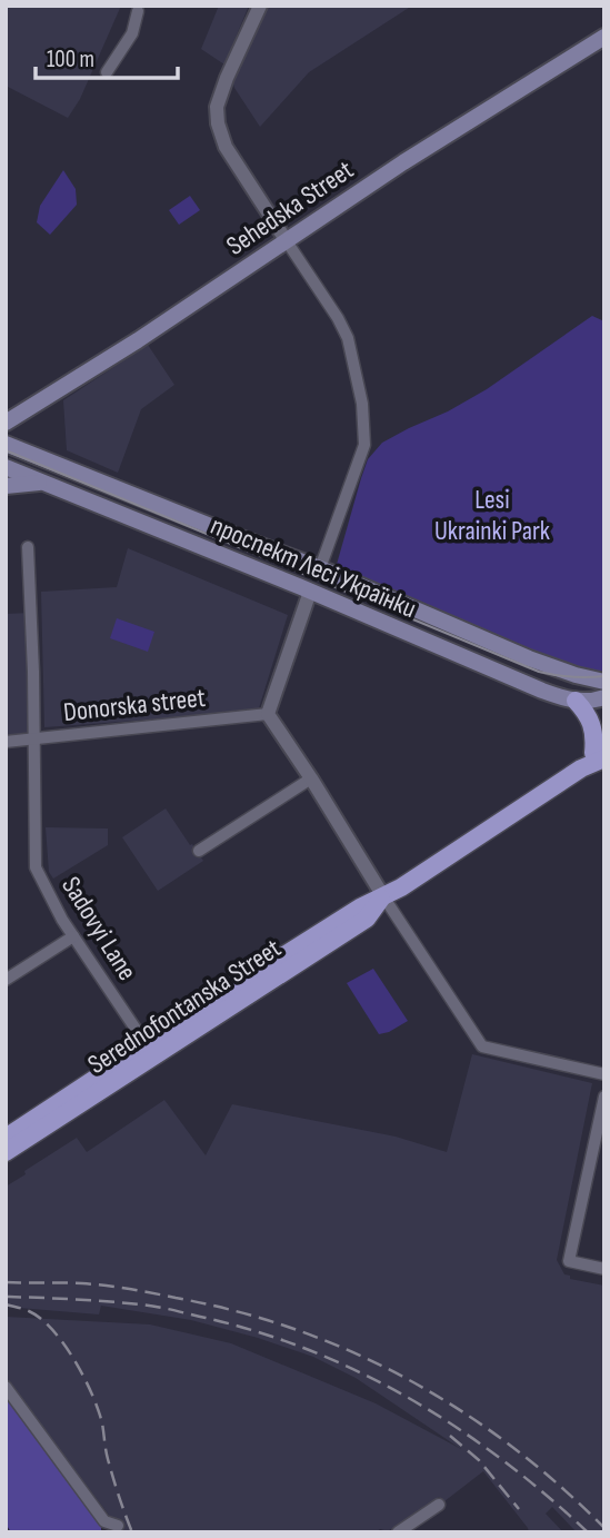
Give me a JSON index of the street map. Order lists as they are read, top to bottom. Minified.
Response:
{"streets":{"main road":["Sehedska Street","проспект Лесі Українки","Serednofontanska Street"],"street":["Donorska street","Sadovyi Lane"]},"crossings":[["Donorska street","Sadovyi Lane"],["Sadovyi Lane","Serednofontanska Street"]],"parks":["Lesi Ukrainki Park"],"scale_bar":"100 m"}
